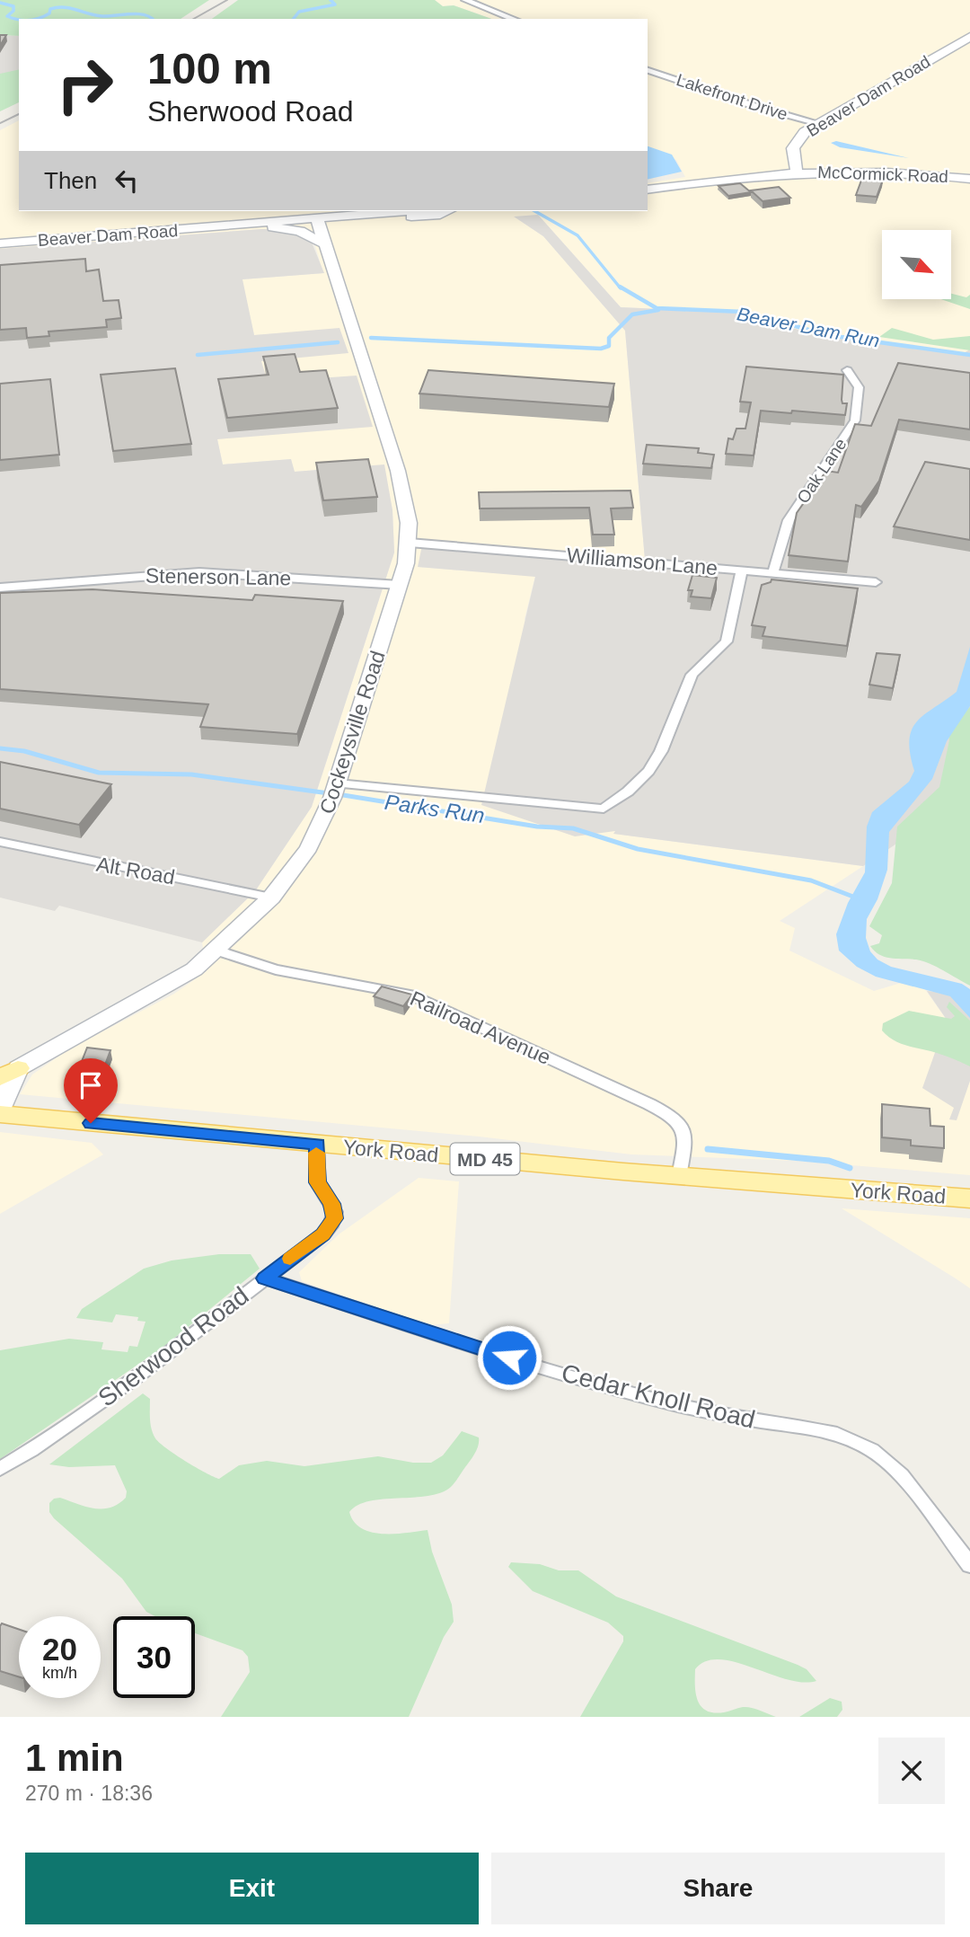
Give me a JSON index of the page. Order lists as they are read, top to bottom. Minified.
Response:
{"streets":{"main road":["York Road","MD 45"],"street":["Beaver Dam Road","Lakefront Drive","McCormick Road","Oak Lane","Williamson Lane","Stenerson Lane","Cockeysville Road","Alt Road","Railroad Avenue","Sherwood Road","Cedar Knoll Road"]},"crossings":[["Beaver Dam Road","Lakefront Drive"],["Beaver Dam Road","McCormick Road"],["Beaver Dam Road","Cockeysville Road"],["Oak Lane","Williamson Lane"],["Williamson Lane","Cockeysville Road"],["Stenerson Lane","Cockeysville Road"],["Cockeysville Road","Alt Road"],["Cockeysville Road","Railroad Avenue"],["Cockeysville Road","York Road"],["Railroad Avenue","York Road"],["York Road","Sherwood Road"],["Sherwood Road","Cedar Knoll Road"]],"water":["Beaver Dam Run","Parks Run"],"north":"bottom right","page":{"turn":["100 m","Sherwood Road"],"then":"Then","speed":"20 km/h","limit":"30","heading":["1 min","270 m · 18:36"],"buttons":["Exit","Share"]}}
